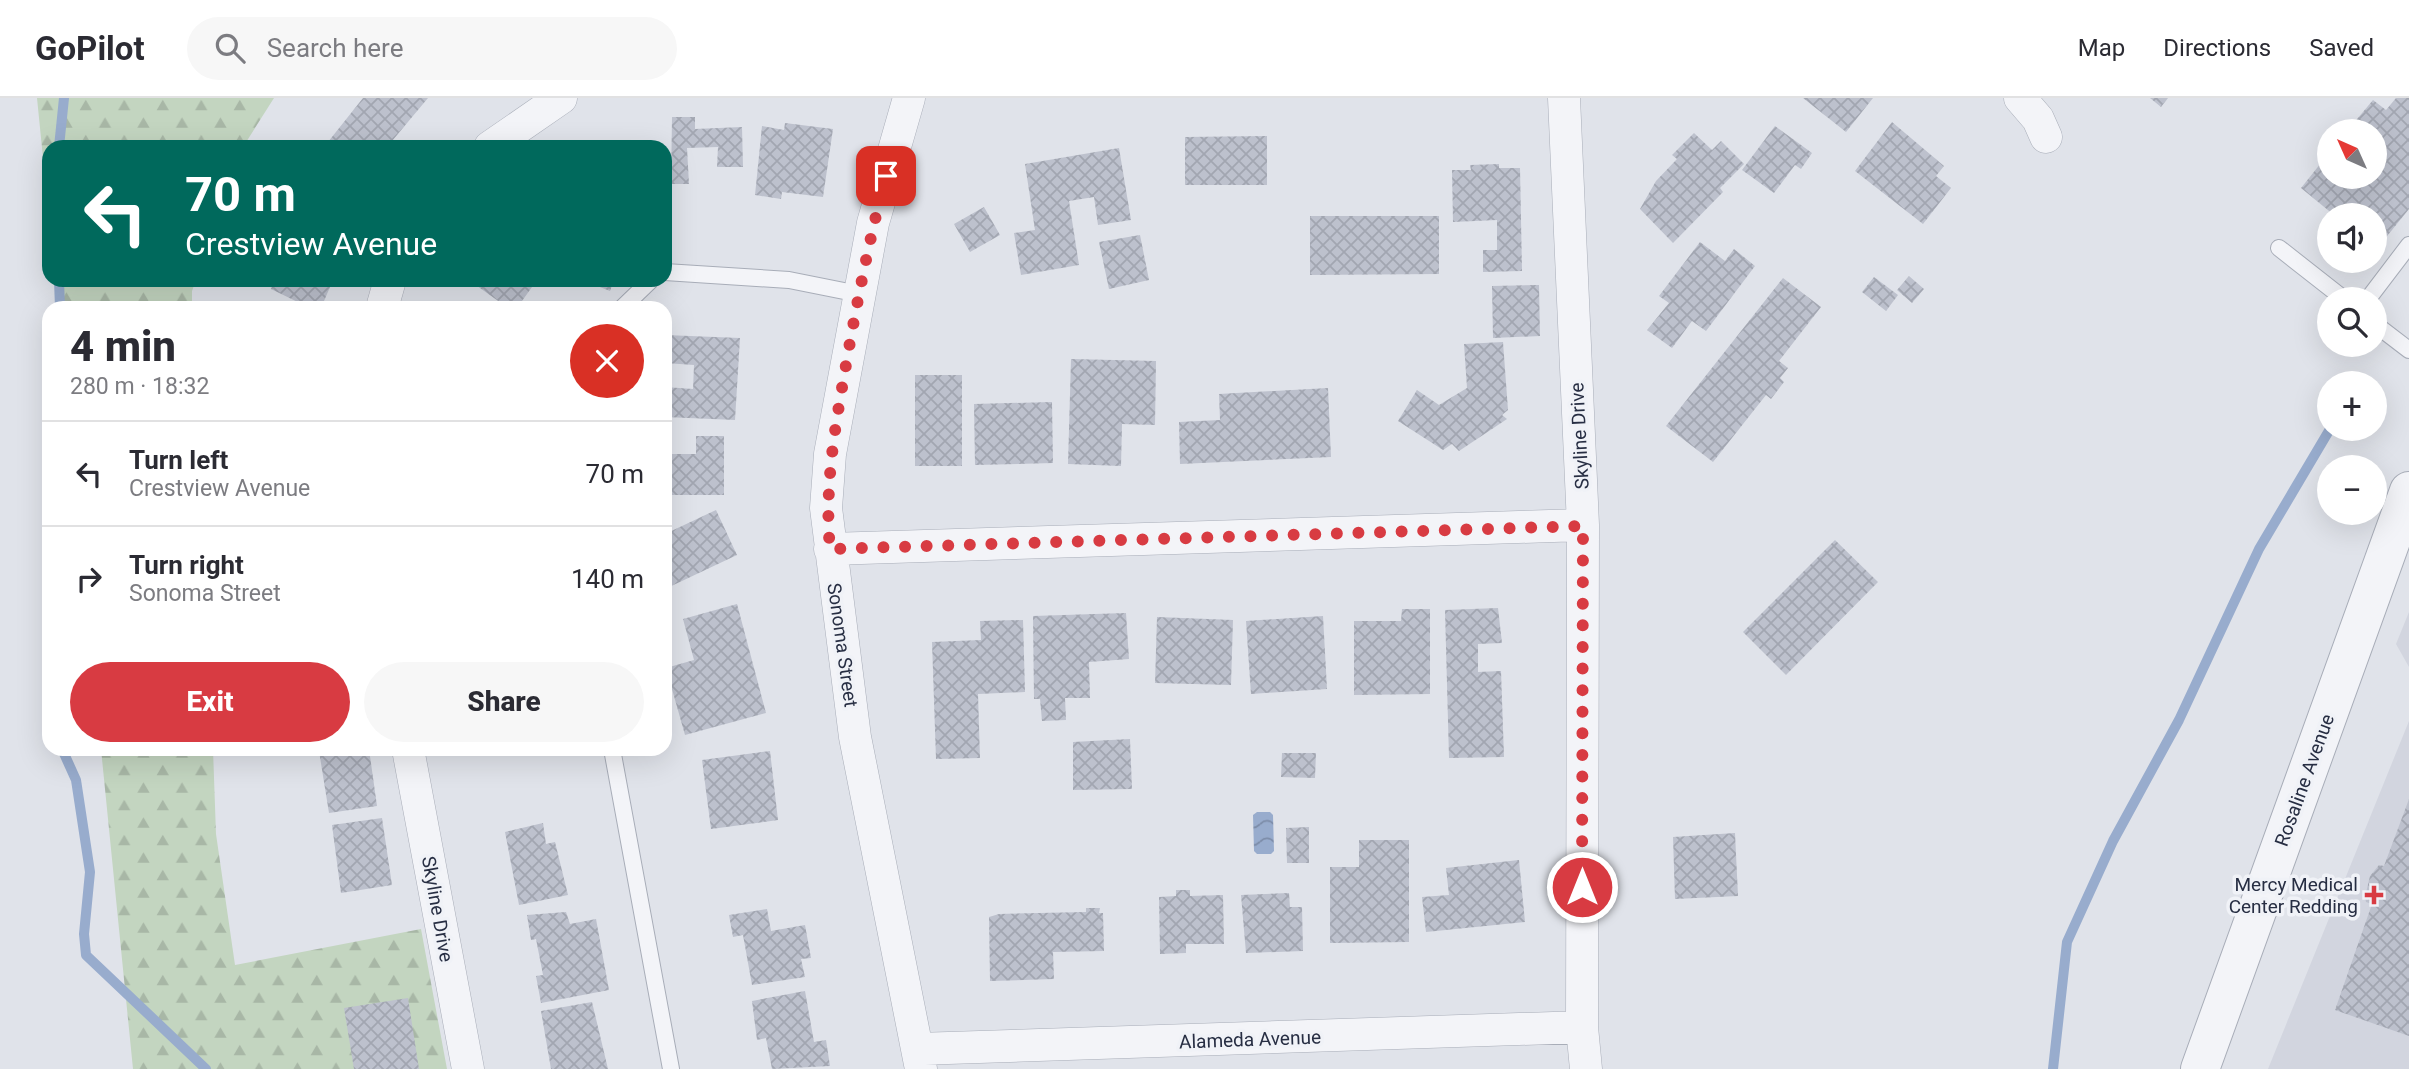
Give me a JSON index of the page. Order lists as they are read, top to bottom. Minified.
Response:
{"streets":{"street":["Skyline Drive","Sonoma Street","Rosaline Avenue","Alameda Avenue"]},"crossings":[["Skyline Drive","Alameda Avenue"],["Sonoma Street","Alameda Avenue"]],"places":{"health":["Mercy Medical Center Redding"]},"north":"top left","page":{"header":"GoPilot","search":"Search here","nav":["Map","Directions","Saved"],"map_buttons":["+","−"],"turn":["70 m","Crestview Avenue"],"heading":["4 min","280 m · 18:32"],"list":[{"name":"Turn left","note":"Crestview Avenue","value":"70 m"},{"name":"Turn right","note":"Sonoma Street","value":"140 m"}],"buttons":["Exit","Share"]}}
